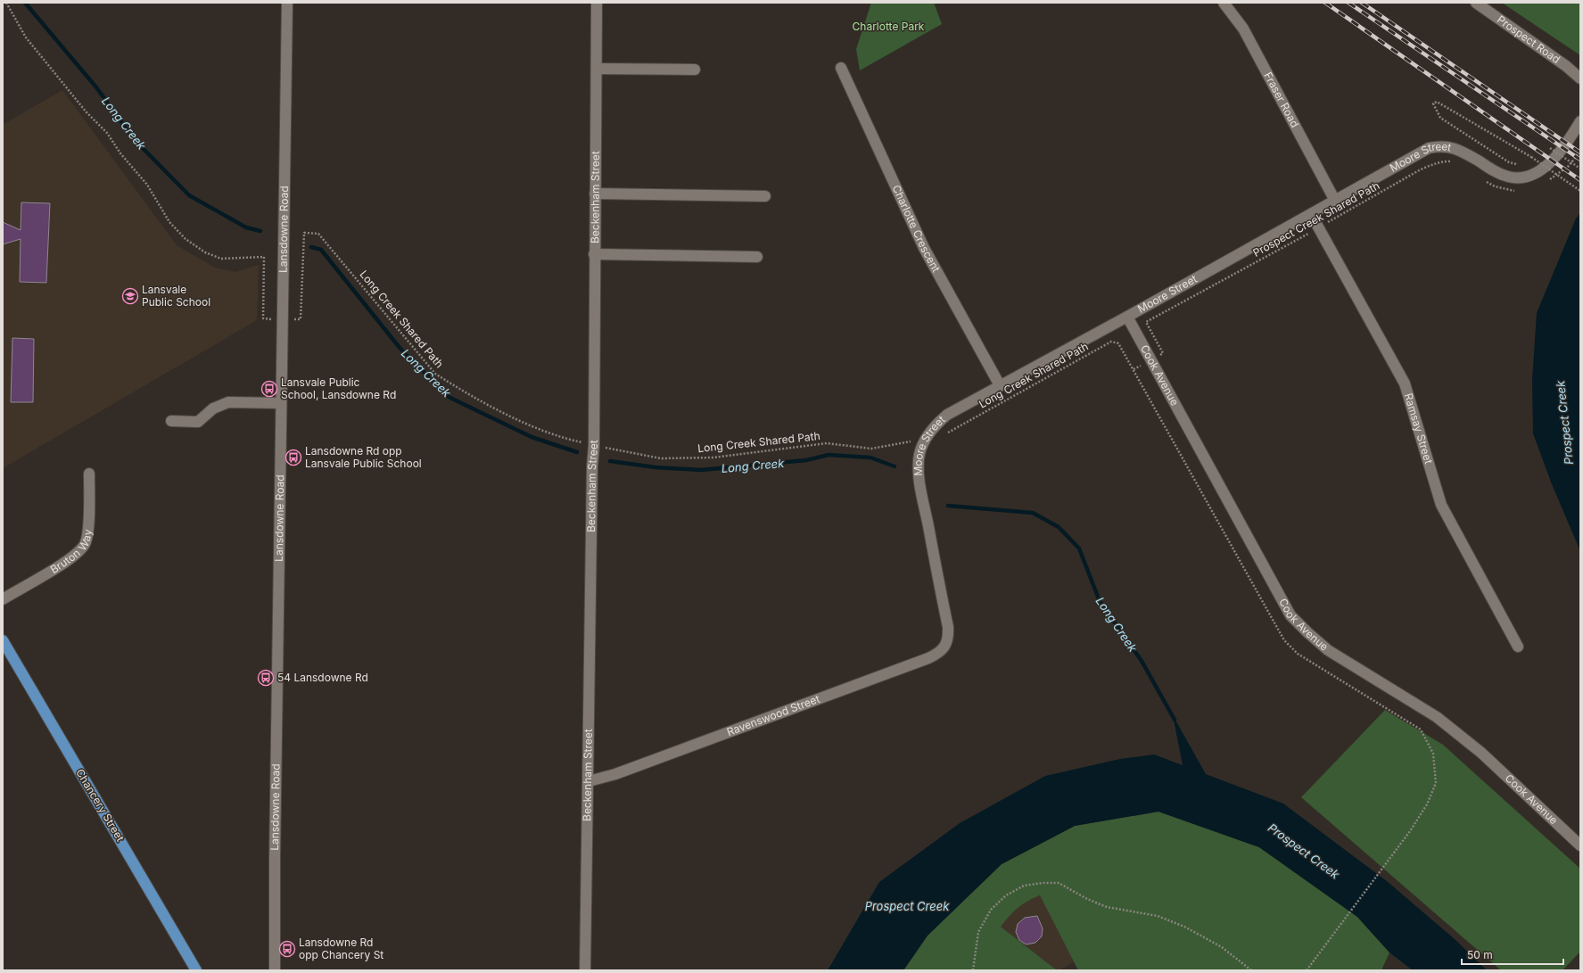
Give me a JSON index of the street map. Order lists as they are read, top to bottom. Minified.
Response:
{"streets":{"main road":["Chancery Street"],"street":["Prospect Road","Fraser Road","Moore Street","Beckenham Street","Charlotte Crescent","Lansdowne Road","Cook Avenue","Ramsay Street","Bruton Way","Ravenswood Street"],"path":["Prospect Creek Shared Path","Long Creek Shared Path"]},"crossings":[["Fraser Road","Moore Street"],["Moore Street","Charlotte Crescent"],["Moore Street","Cook Avenue"],["Moore Street","Ramsay Street"],["Moore Street","Ravenswood Street"],["Beckenham Street","Ravenswood Street"],["Prospect Creek Shared Path","Ramsay Street"]],"water":["Long Creek","Prospect Creek"],"parks":["Charlotte Park"],"places":{"school or university":["Lansvale Public School"],"bus stop":["Lansvale Public School, Lansdowne Rd","Lansdowne Rd opp Lansvale Public School","54 Lansdowne Rd","Lansdowne Rd opp Chancery St"]},"scale_bar":"50 m"}
